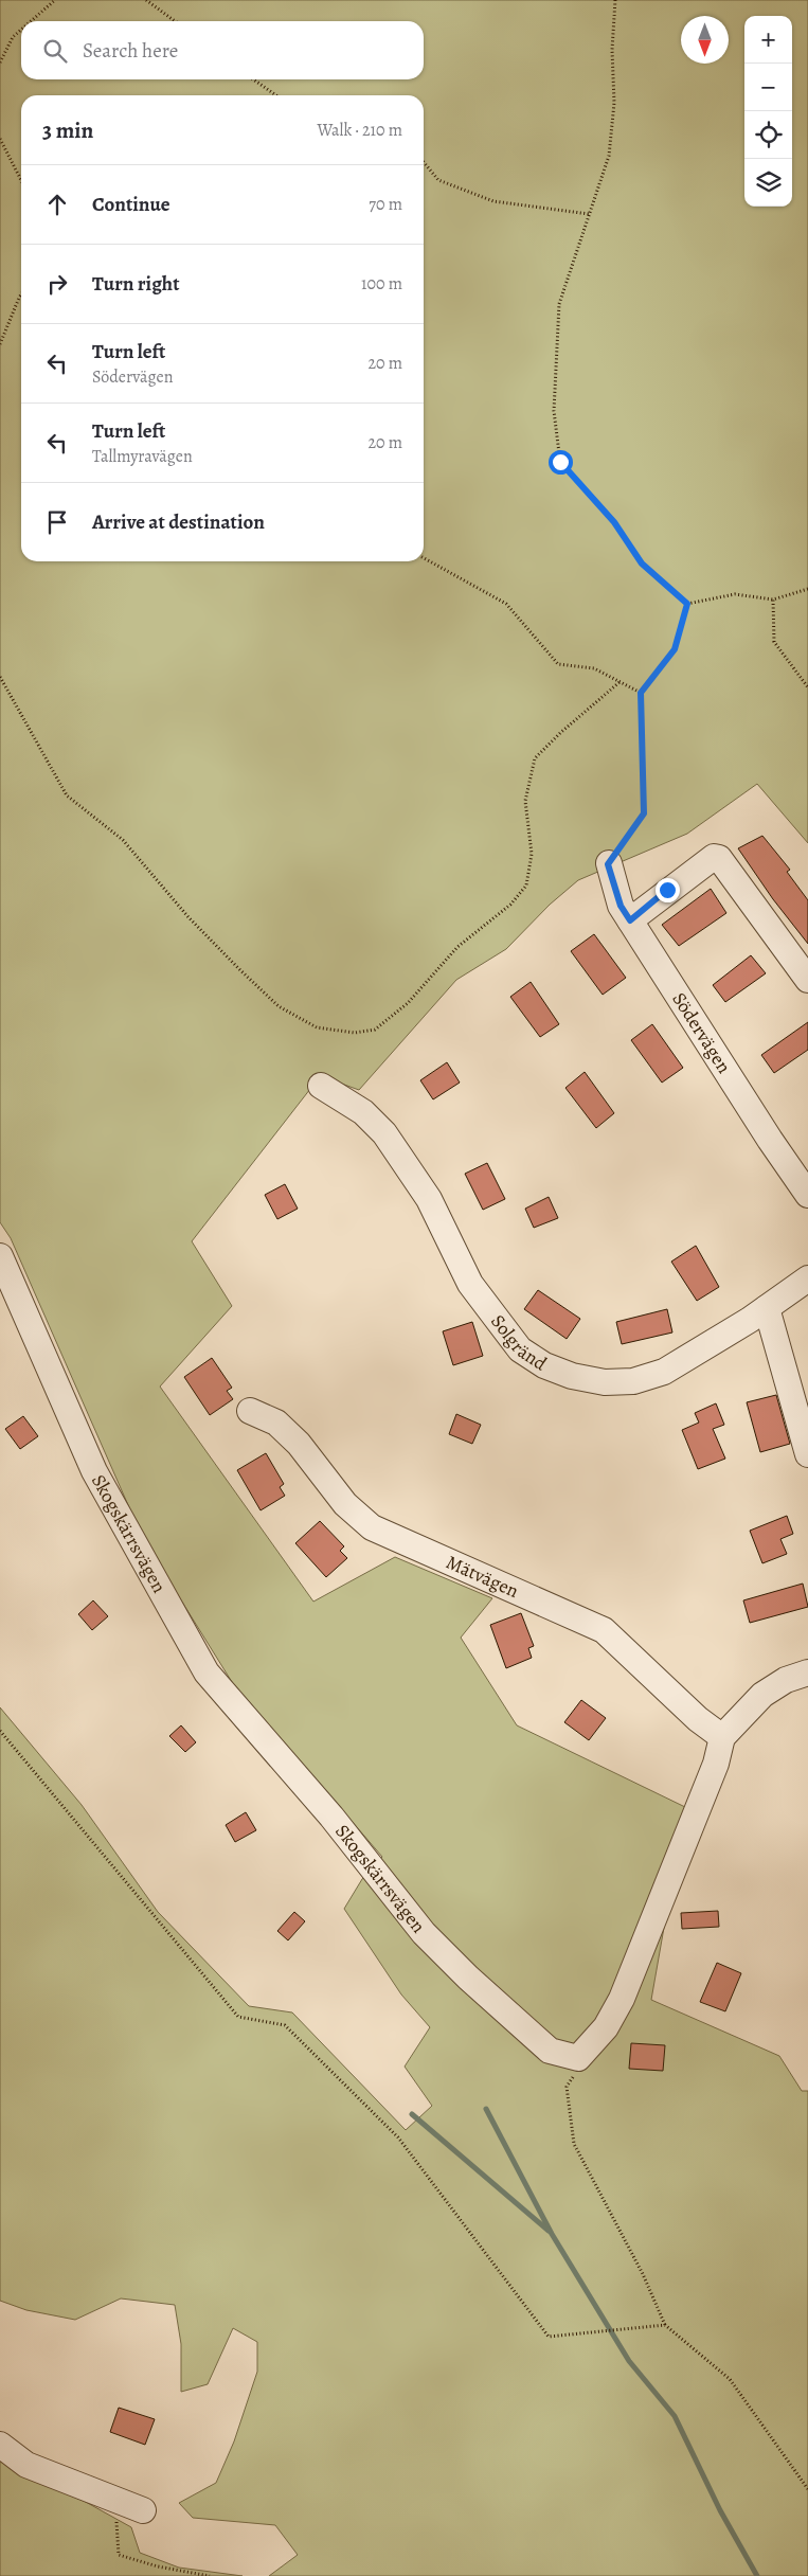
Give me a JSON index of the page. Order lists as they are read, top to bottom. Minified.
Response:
{"streets":{"street":["Södervägen","Solgränd","Skogskärrsvägen","Mätvägen"]},"north":"bottom","page":{"map_buttons":["+","−"],"search":"Search here","heading":["3 min","Walk · 210 m"],"list":[["Continue","70 m"],["Turn right","100 m"],["Turn left","Södervägen","20 m"],["Turn left","Tallmyravägen","20 m"],"Arrive at destination"]}}
